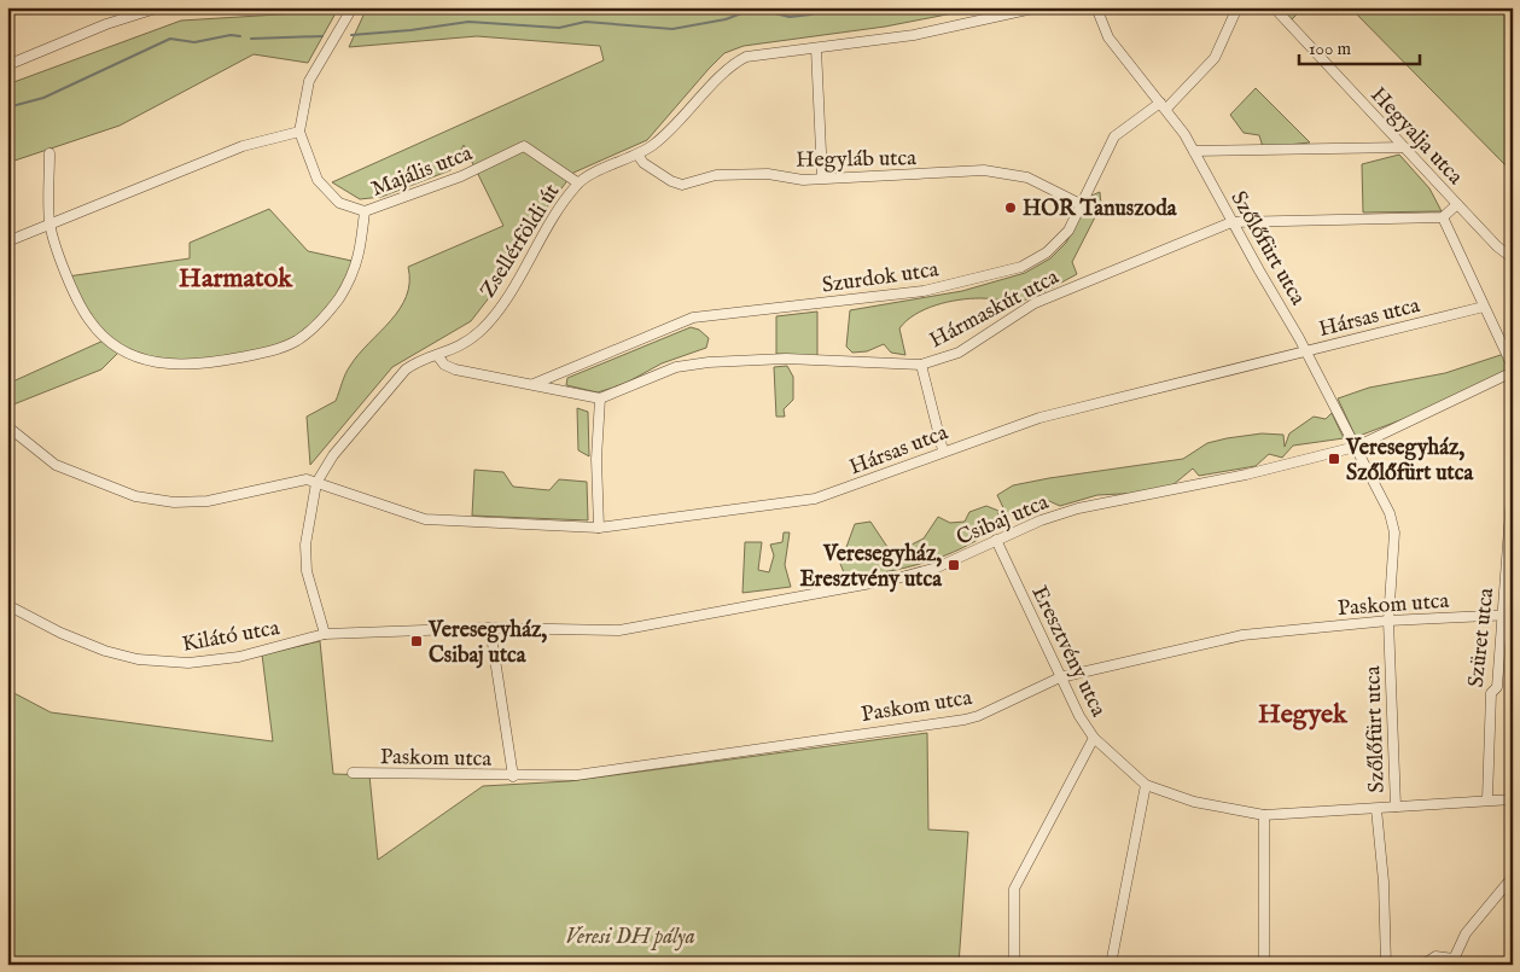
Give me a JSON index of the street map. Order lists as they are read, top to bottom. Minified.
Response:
{"streets":{"street":["Hegyalja utca","Hegyláb utca","Majális utca","Zsellérföldi út","Szőlőfürt utca","Szurdok utca","Hármaskút utca","Hársas utca","Csibaj utca","Paskom utca","Kilátó utca","Szüret utca","Eresztvény utca"]},"crossings":[["Hegyláb utca","Zsellérföldi út"],["Hegyláb utca","Szurdok utca"],["Majális utca","Zsellérföldi út"],["Zsellérföldi út","Hársas utca"],["Zsellérföldi út","Csibaj utca"],["Zsellérföldi út","Kilátó utca"],["Szőlőfürt utca","Szurdok utca"],["Szőlőfürt utca","Hármaskút utca"],["Szőlőfürt utca","Hársas utca"],["Szőlőfürt utca","Csibaj utca"],["Szőlőfürt utca","Paskom utca"],["Szőlőfürt utca","Eresztvény utca"],["Csibaj utca","Kilátó utca"],["Csibaj utca","Eresztvény utca"],["Paskom utca","Szüret utca"],["Paskom utca","Eresztvény utca"],["Szüret utca","Eresztvény utca"]],"districts":["Harmatok","Hegyek"],"parks":["Veresi DH pálya"],"places":{"other":["HOR Tanuszoda"],"transit":["Veresegyház, Szőlőfürt utca","Veresegyház, Eresztvény utca","Veresegyház, Csibaj utca"]},"scale_bar":"100 m"}
